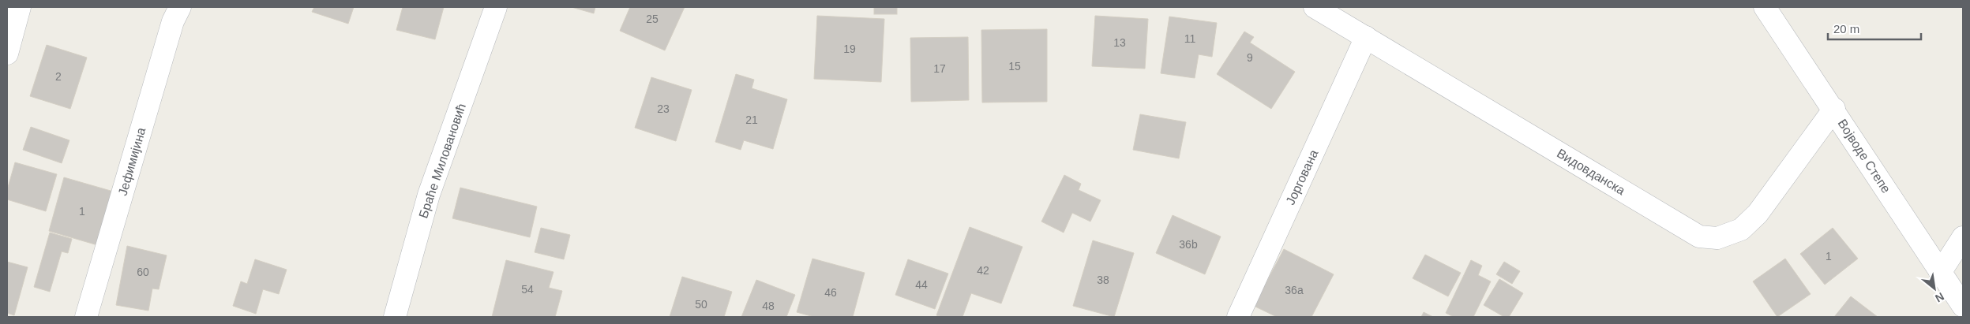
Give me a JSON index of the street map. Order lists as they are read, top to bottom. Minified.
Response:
{"streets":{"street":["Војводе Степе","Браће Миловановић","Јефимијина","Видовданска","Јоргована"]},"crossings":[["Војводе Степе","Видовданска"],["Видовданска","Јоргована"]],"house_numbers":["25","11","13","19","9","15","17","2","23","21","1","36b","1","42","60","38","44","54","36a","46","50","48"],"scale_bar":"20 m","north":"bottom right"}
